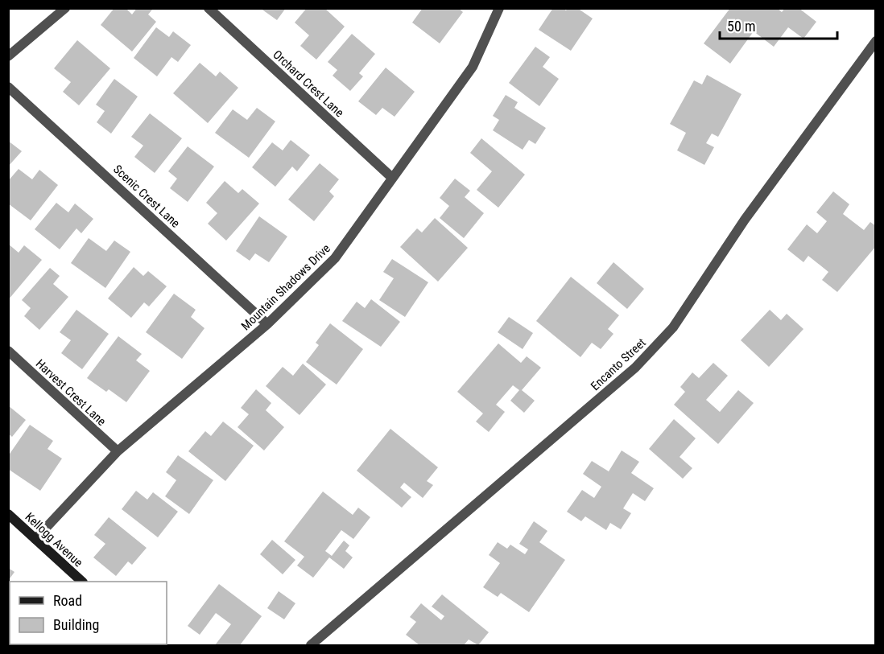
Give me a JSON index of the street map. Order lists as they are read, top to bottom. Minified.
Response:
{"streets":{"street":["Orchard Crest Lane","Scenic Crest Lane","Mountain Shadows Drive","Encanto Street","Harvest Crest Lane","Kellogg Avenue"]},"crossings":[["Orchard Crest Lane","Mountain Shadows Drive"],["Scenic Crest Lane","Mountain Shadows Drive"],["Mountain Shadows Drive","Harvest Crest Lane"],["Mountain Shadows Drive","Kellogg Avenue"]],"legend":["Road","Building"],"scale_bar":"50 m"}
